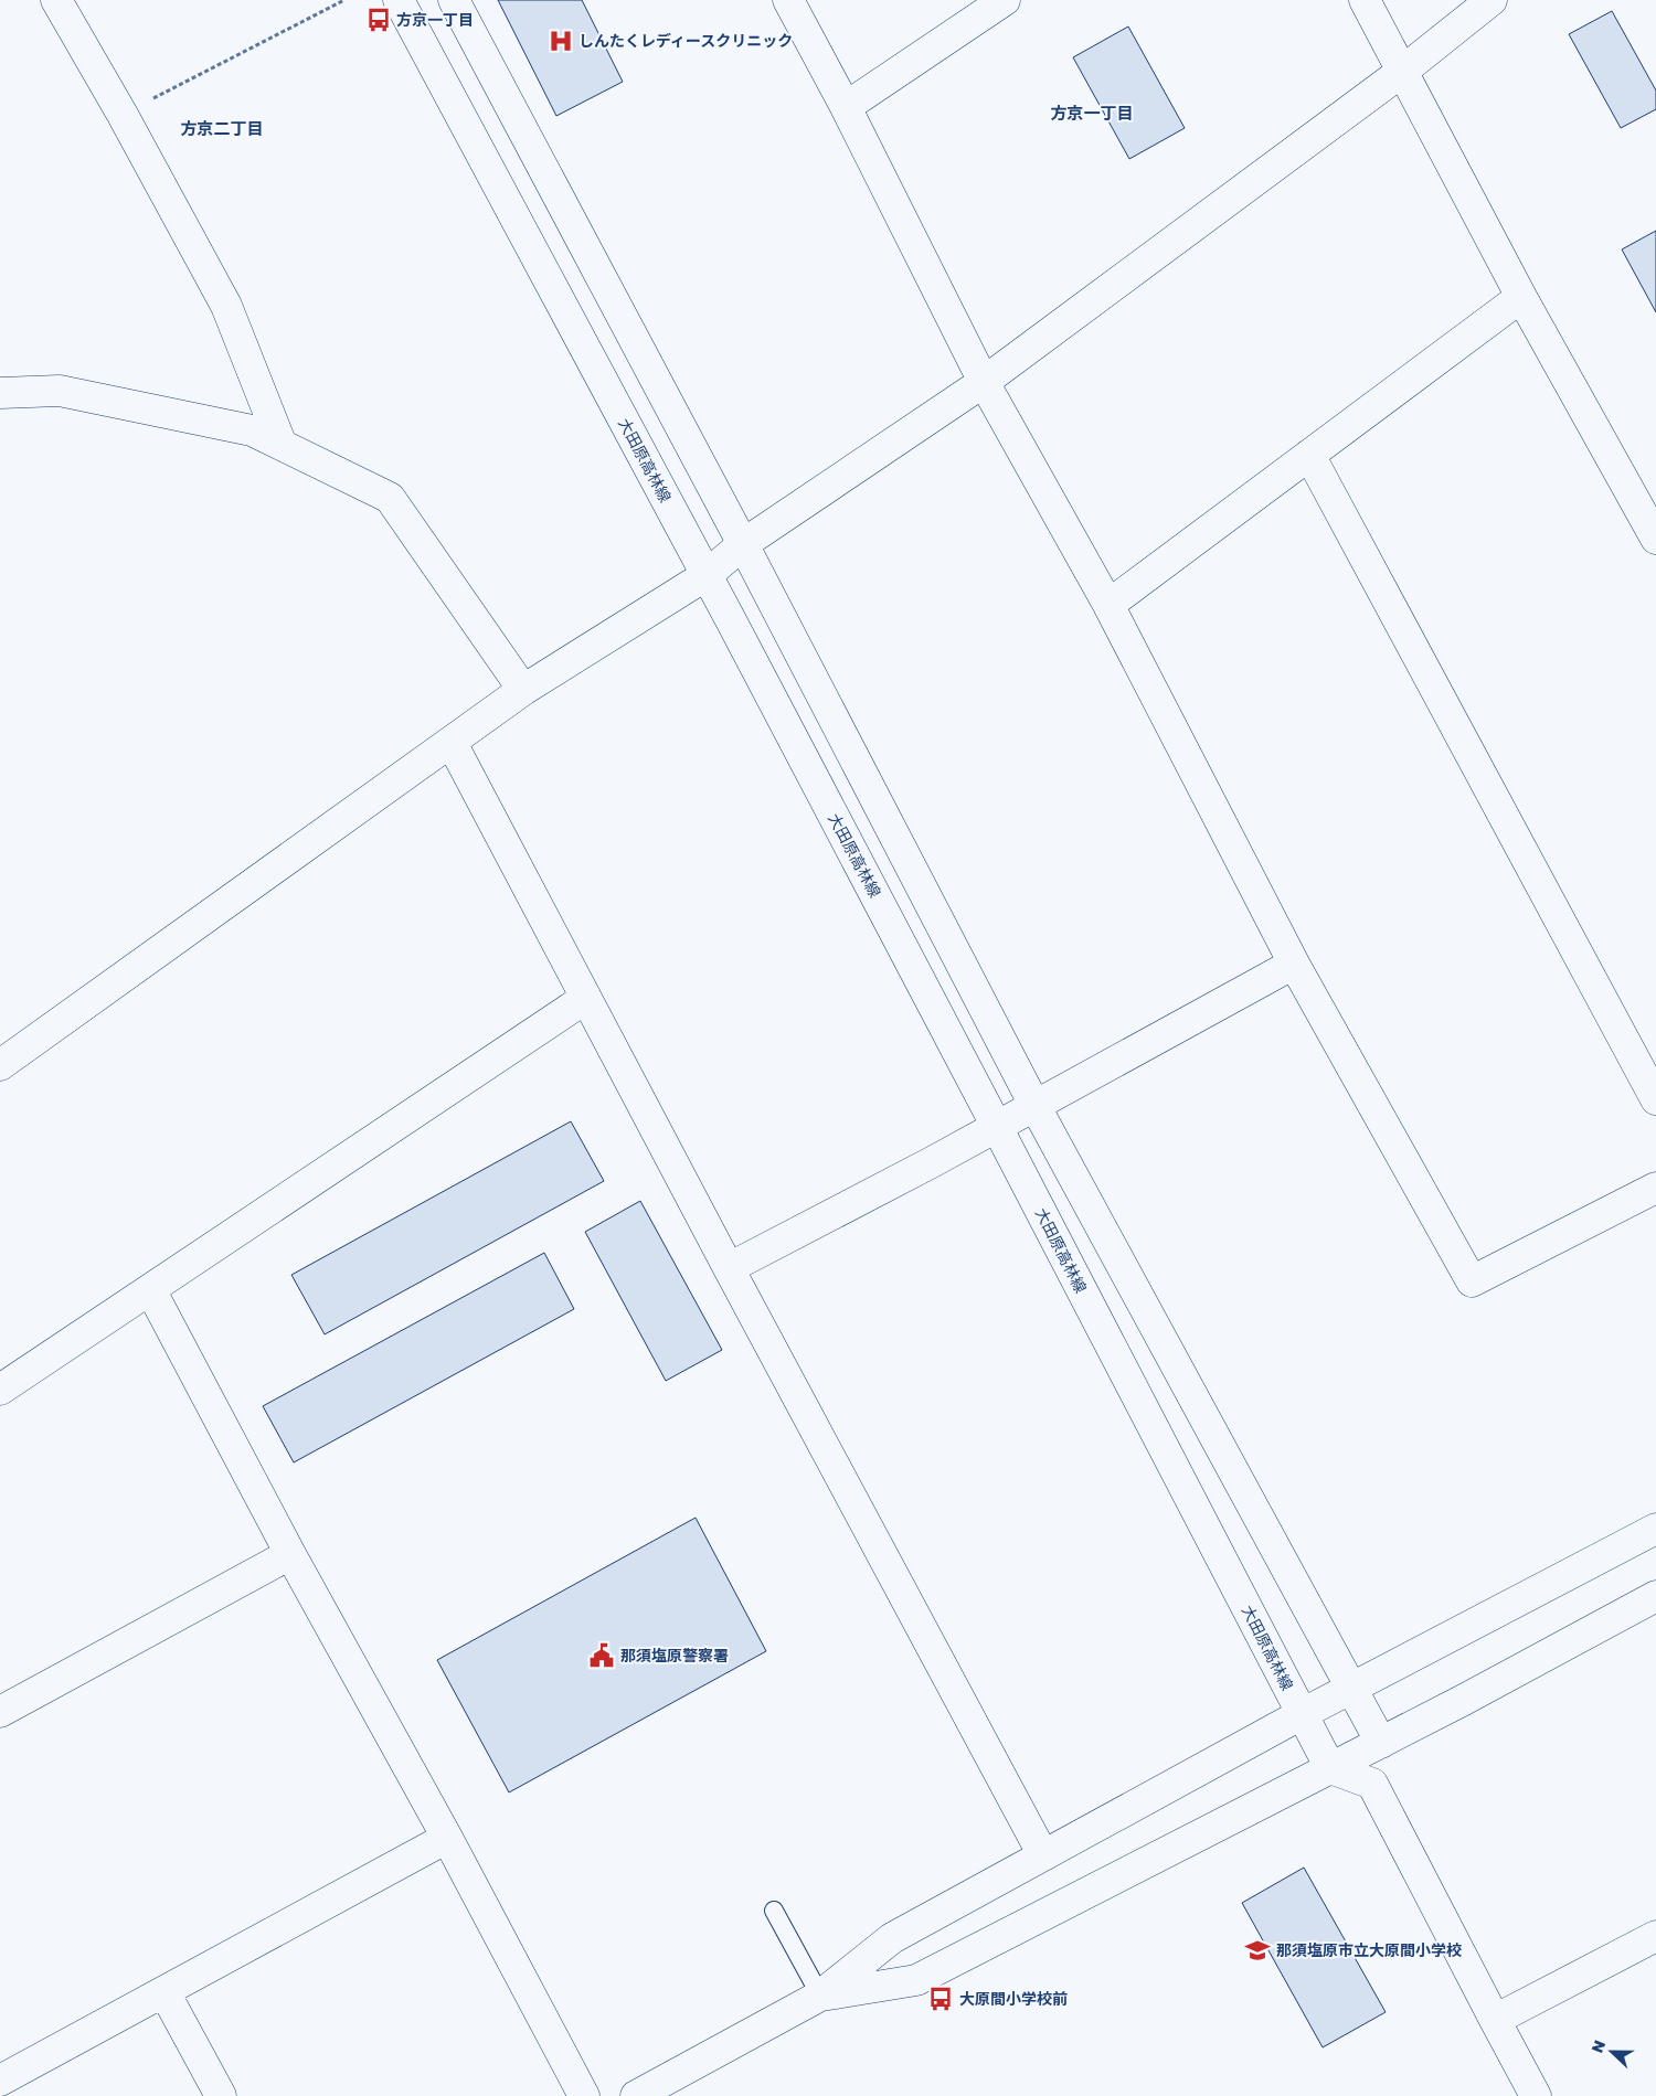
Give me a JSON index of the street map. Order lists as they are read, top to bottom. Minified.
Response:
{"streets":{"street":["大田原高林線"]},"districts":["方京一丁目","方京二丁目"],"places":{"bus stop":["方京一丁目","大原間小学校前"],"hospital":["しんたくレディースクリニック"],"public building":["那須塩原警察署"],"school or university":["那須塩原市立大原間小学校"]},"north":"left"}
